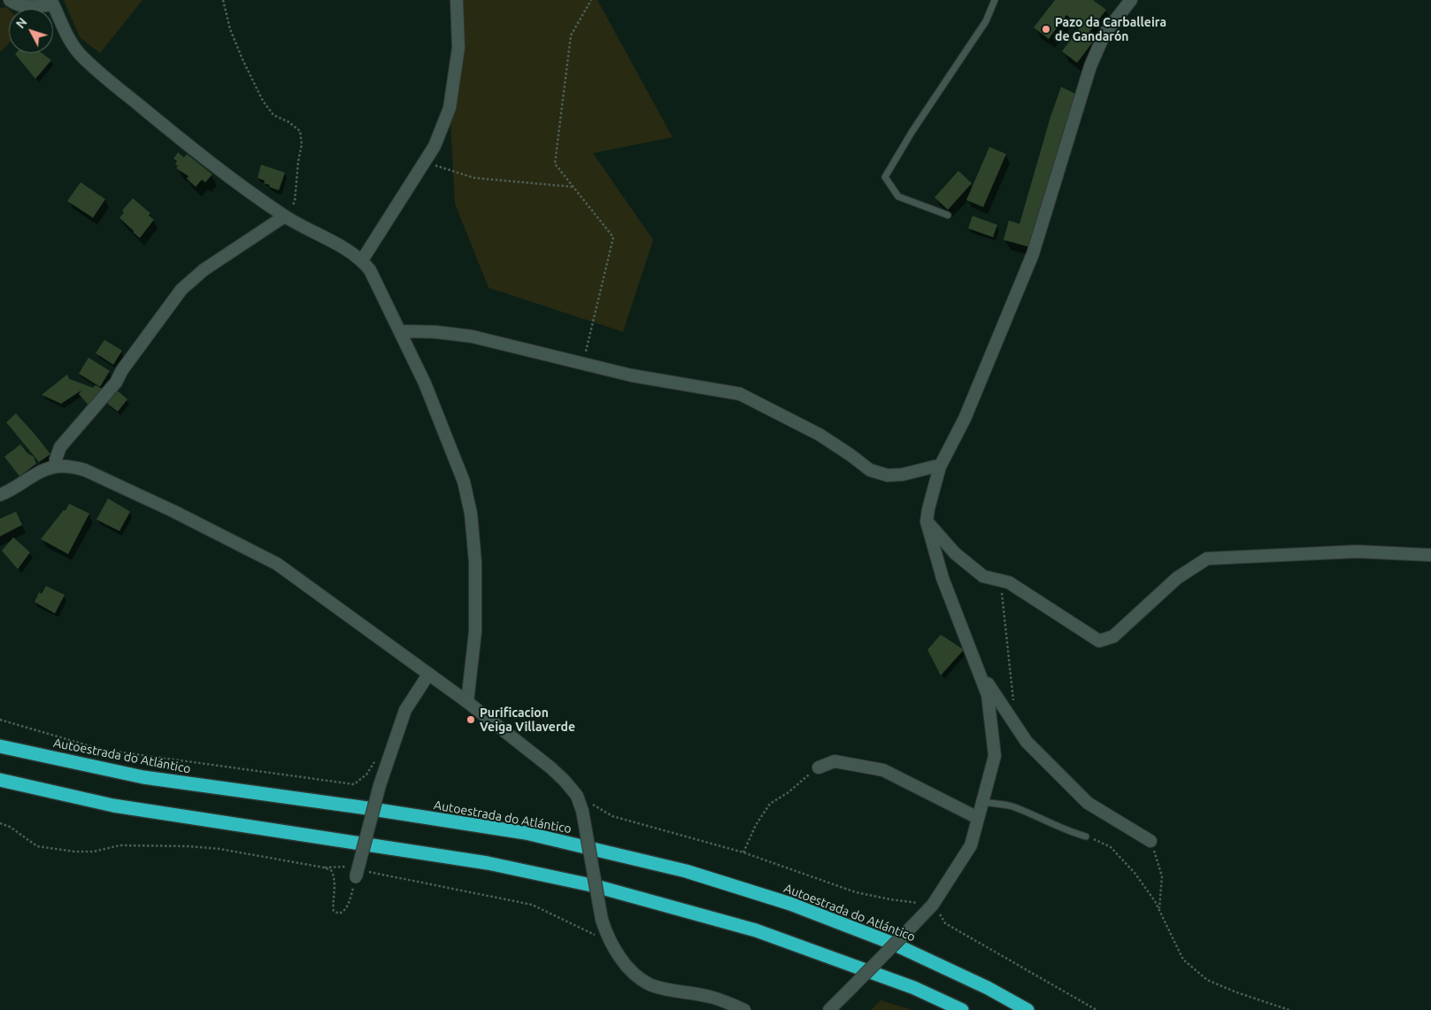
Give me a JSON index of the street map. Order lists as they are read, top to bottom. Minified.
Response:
{"streets":{"highway":["Autoestrada do Atlántico"]},"places":["Pazo da Carballeira de Gandarón","Purificacion Veiga Villaverde"],"north":"top left"}
